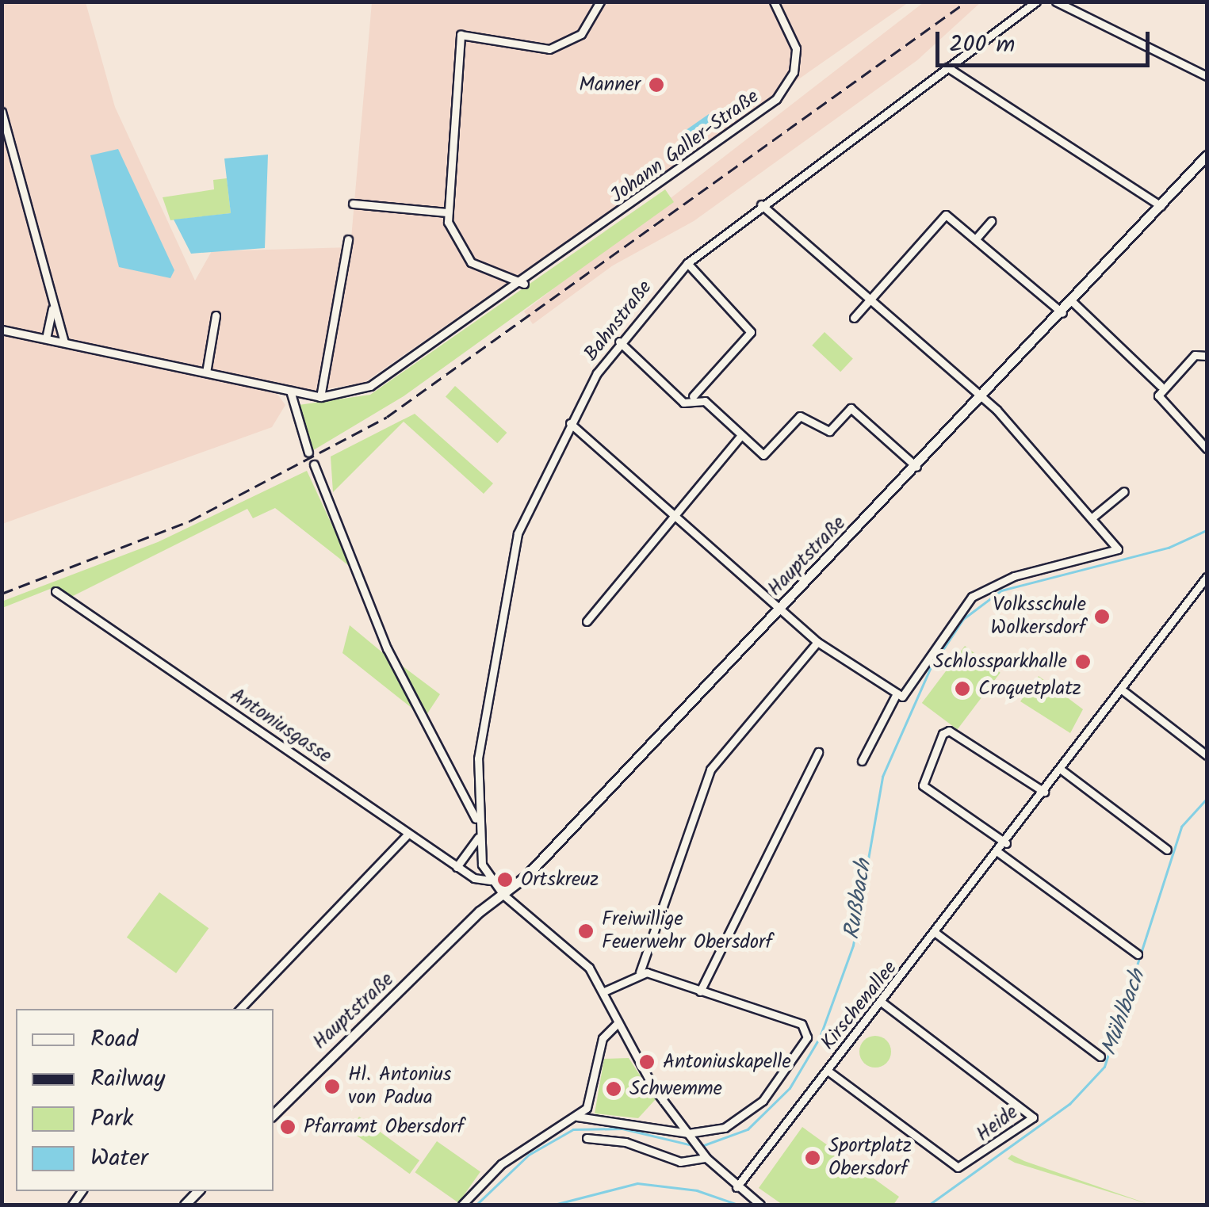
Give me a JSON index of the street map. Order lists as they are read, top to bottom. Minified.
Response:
{"streets":{"main road":["Hauptstraße"],"street":["Johann Galler-Straße","Bahnstraße","Antoniusgasse","Kirschenallee","Heide"]},"crossings":[["Bahnstraße","Antoniusgasse"],["Kirschenallee","Heide"]],"water":["Rußbach","Mühlbach"],"places":["Manner","Volksschule Wolkersdorf","Schlossparkhalle","Croquetplatz","Ortskreuz","Freiwillige Feuerwehr Obersdorf","Antoniuskapelle","Hl. Antonius von Padua","Schwemme","Pfarramt Obersdorf","Sportplatz Obersdorf"],"legend":["Road","Railway","Park","Water"],"scale_bar":"200 m"}
